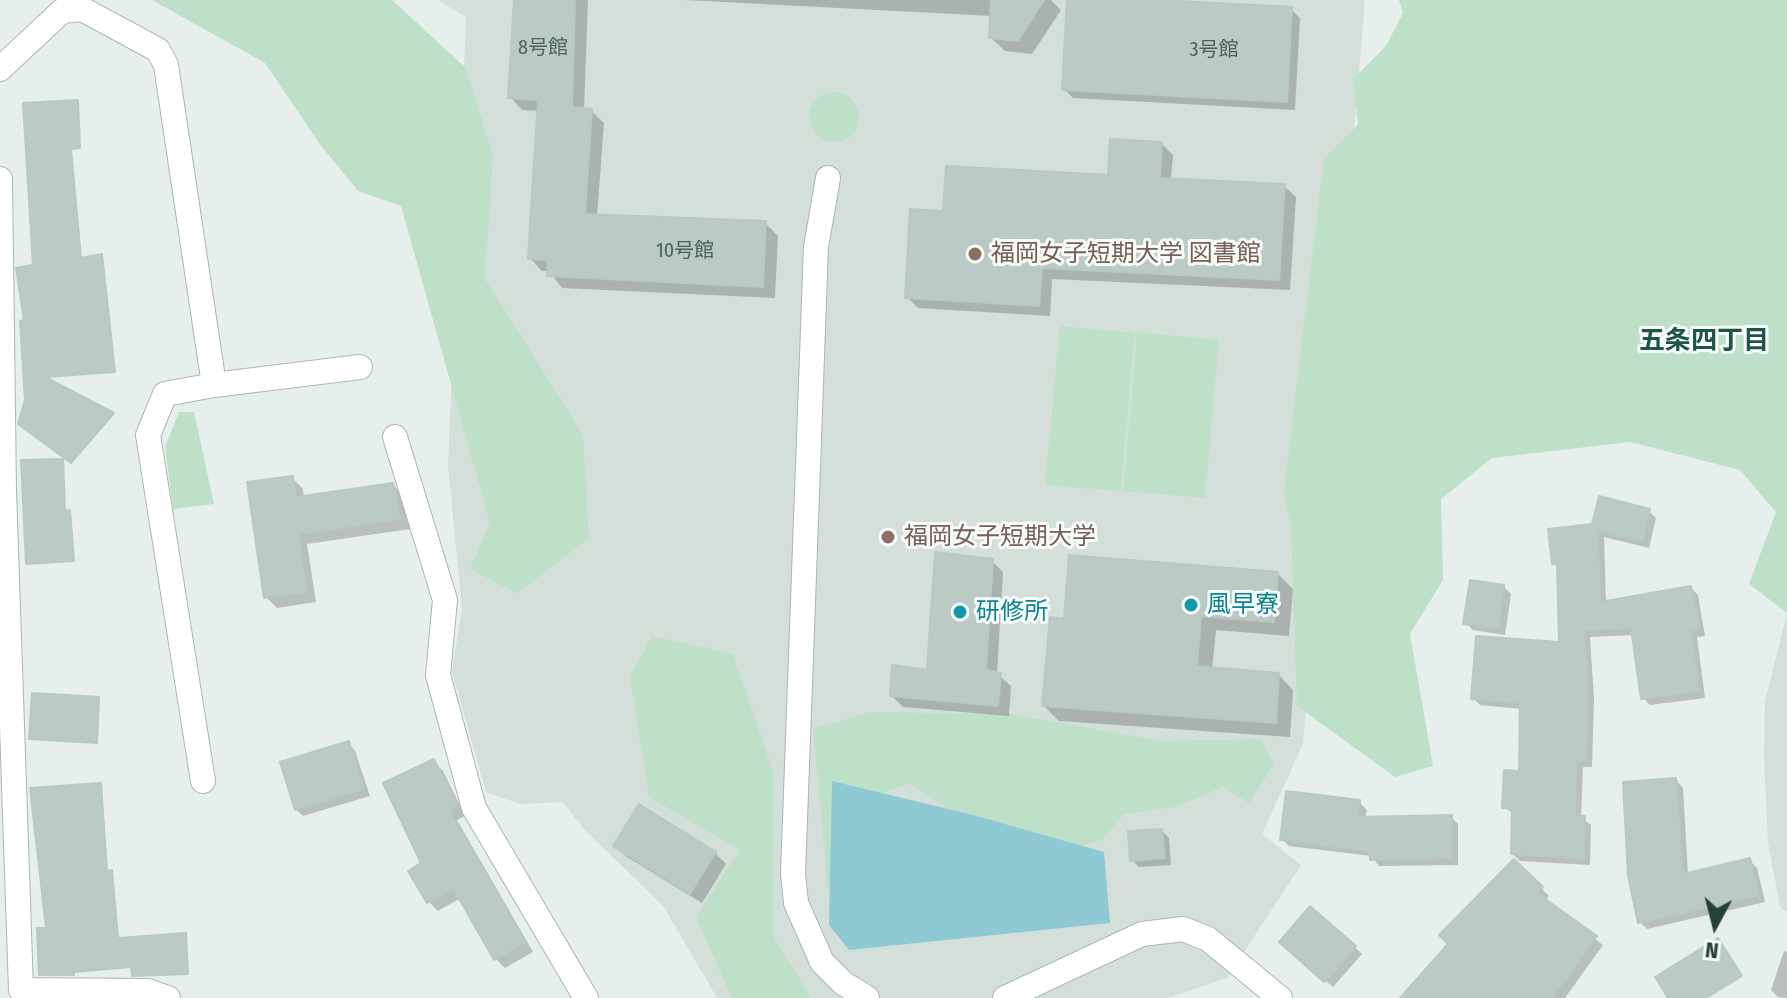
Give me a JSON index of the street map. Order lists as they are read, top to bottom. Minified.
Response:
{"districts":["五条四丁目"],"places":["福岡女子短期大学 図書館","福岡女子短期大学","風早寮","研修所"],"house_numbers":["8号館","3号館","10号館"],"north":"bottom"}
